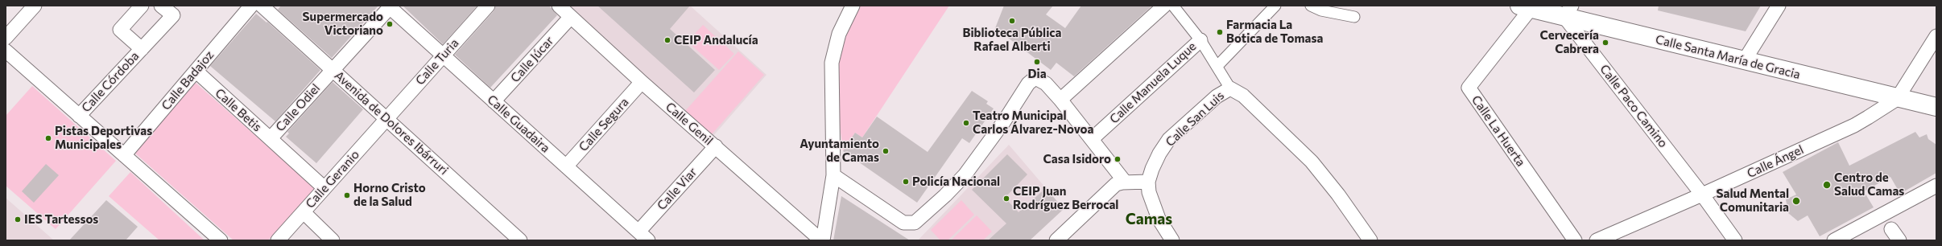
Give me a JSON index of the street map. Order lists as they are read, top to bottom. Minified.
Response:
{"streets":{"street":["Calle Santa María de Gracia","Calle Júcar","Calle Turia","Calle Badajoz","Calle Córdoba","Calle Manuela Luque","Calle Paco Camino","Calle Odiel","Calle Betis","Calle San Luis","Avenida de Dolores Ibárruri","Calle Guadaira","Calle Genil","Calle Segura","Calle La Huerta","Calle Ángel","Calle Geranio","Calle Viar"]},"crossings":[["Calle Santa María de Gracia","Calle Paco Camino"],["Calle Santa María de Gracia","Calle La Huerta"],["Calle Santa María de Gracia","Calle Ángel"],["Calle Júcar","Calle Guadaira"],["Calle Júcar","Calle Genil"],["Calle Turia","Avenida de Dolores Ibárruri"],["Calle Turia","Calle Guadaira"],["Calle Turia","Calle Geranio"],["Calle Badajoz","Calle Betis"],["Calle Paco Camino","Calle Ángel"],["Calle Odiel","Calle Betis"],["Calle Odiel","Avenida de Dolores Ibárruri"],["Calle Odiel","Calle Guadaira"],["Calle Betis","Calle Geranio"],["Avenida de Dolores Ibárruri","Calle Geranio"],["Calle Guadaira","Calle Segura"],["Calle Guadaira","Calle Viar"],["Calle Genil","Calle Segura"],["Calle Genil","Calle Viar"]],"districts":["Camas"],"places":["Biblioteca Pública Rafael Alberti","Supermercado Victoriano","Farmacia La Botica de Tomasa","CEIP Andalucía","Cervecería Cabrera","Dia","Teatro Municipal Carlos Álvarez-Novoa","Pistas Deportivas Municipales","Ayuntamiento de Camas","Casa Isidoro","Policía Nacional","Centro de Salud Camas","Horno Cristo de la Salud","CEIP Juan Rodríguez Berrocal","Salud Mental Comunitaria","IES Tartessos"]}
